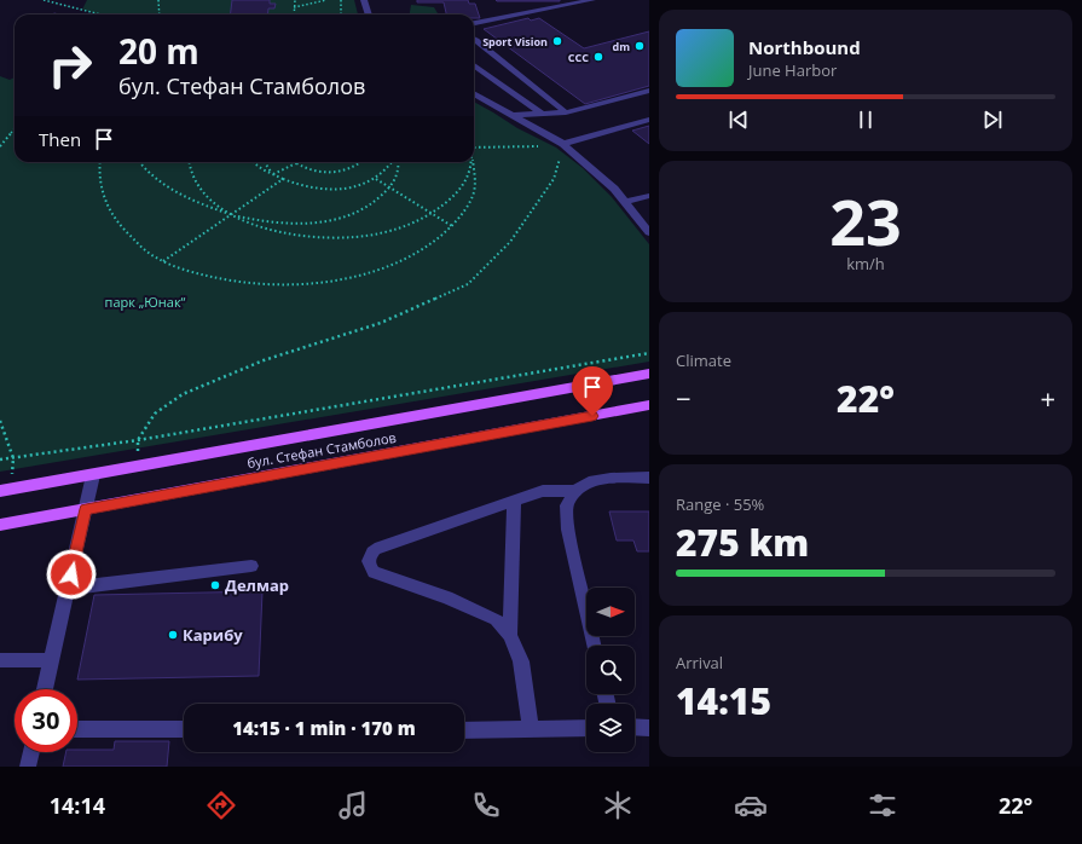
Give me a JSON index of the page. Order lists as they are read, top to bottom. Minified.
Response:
{"streets":{"main road":["бул. Стефан Стамболов"]},"parks":["парк „Юнак“"],"places":["Sport Vision","dm","CCC","Делмар","Карибу"],"north":"right","page":{"turn":["20 m","бул. Стефан Стамболов"],"song":["Northbound","June Harbor"],"then":"Then","tile":[["23","km/h"],"Climate",["Range · 55%","275 km"],["Arrival","14:15"]],"heat":["−","22°","+"],"limit":"30","trip":"14:15 · 1 min · 170 m","tabs":["14:14","22°"]}}
